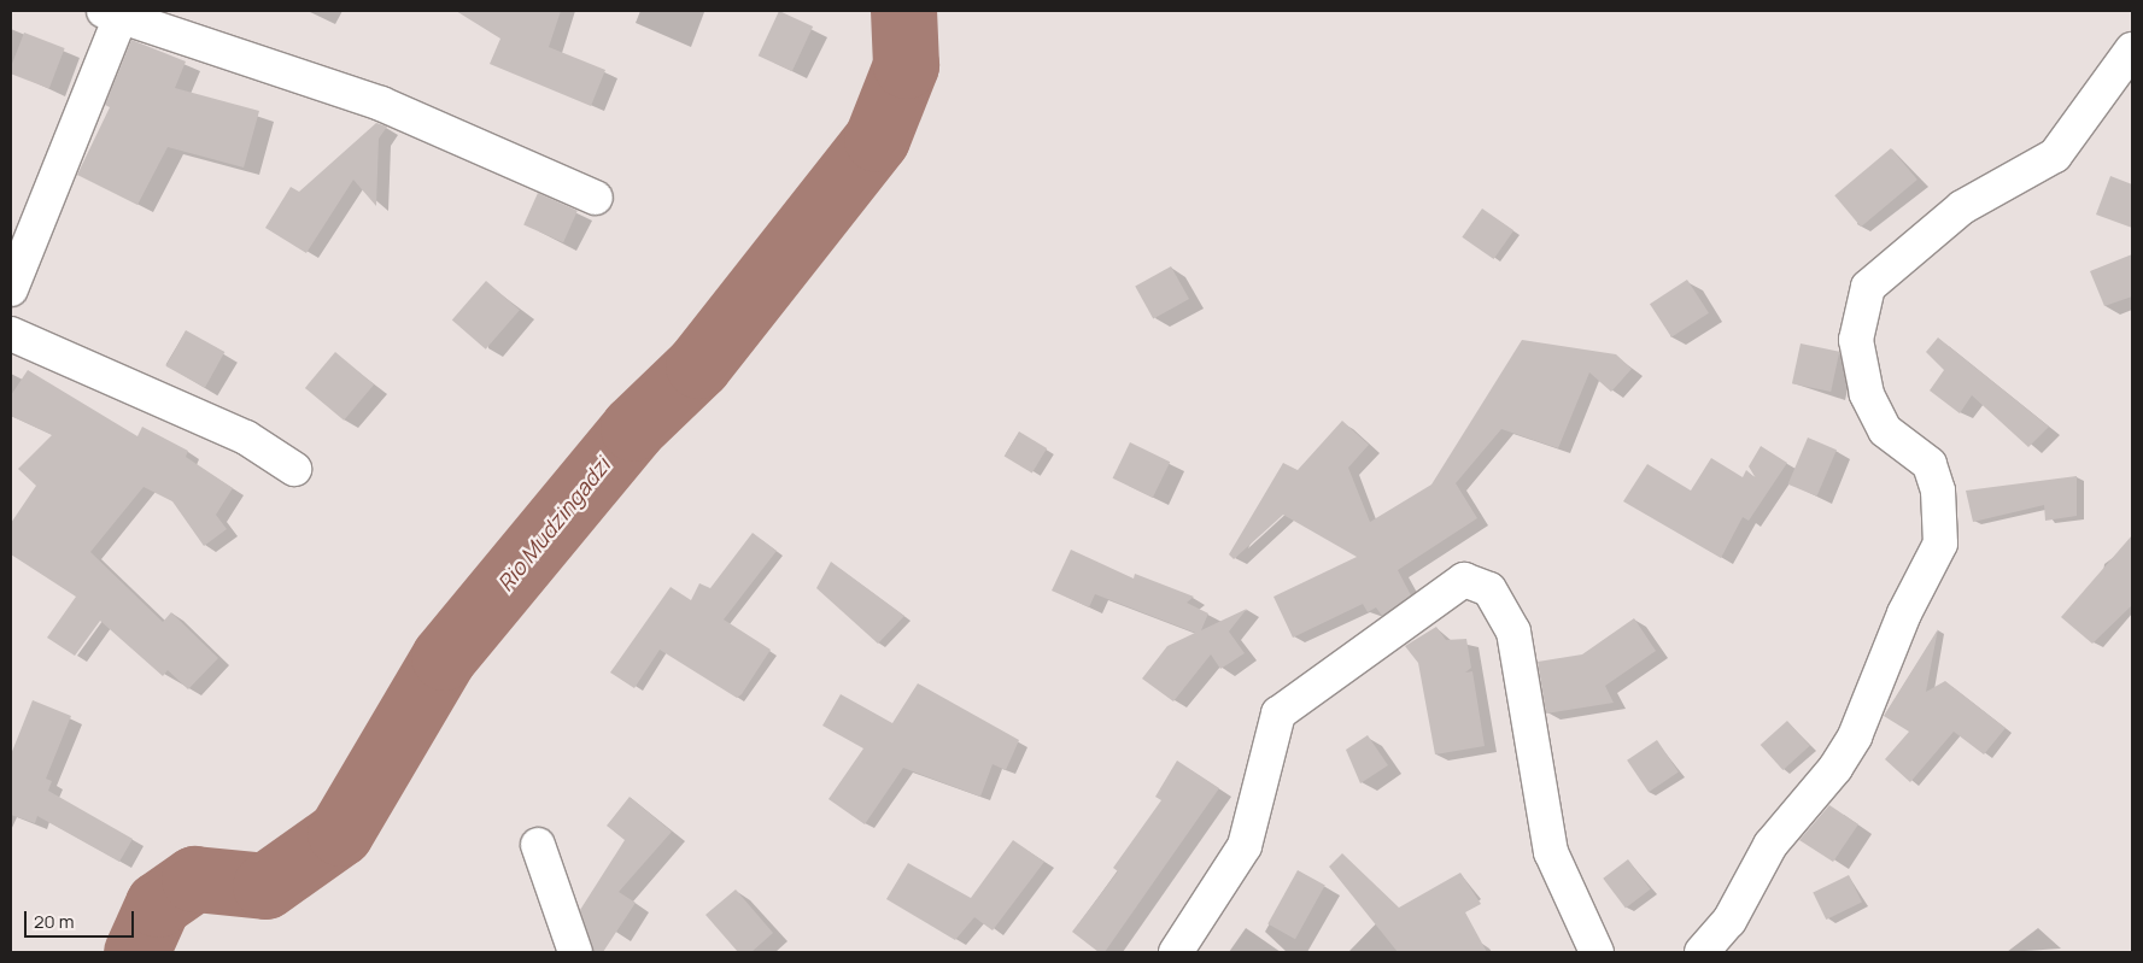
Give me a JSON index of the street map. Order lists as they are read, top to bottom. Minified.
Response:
{"water":["Rio Mudzingadzi"],"scale_bar":"20 m"}
